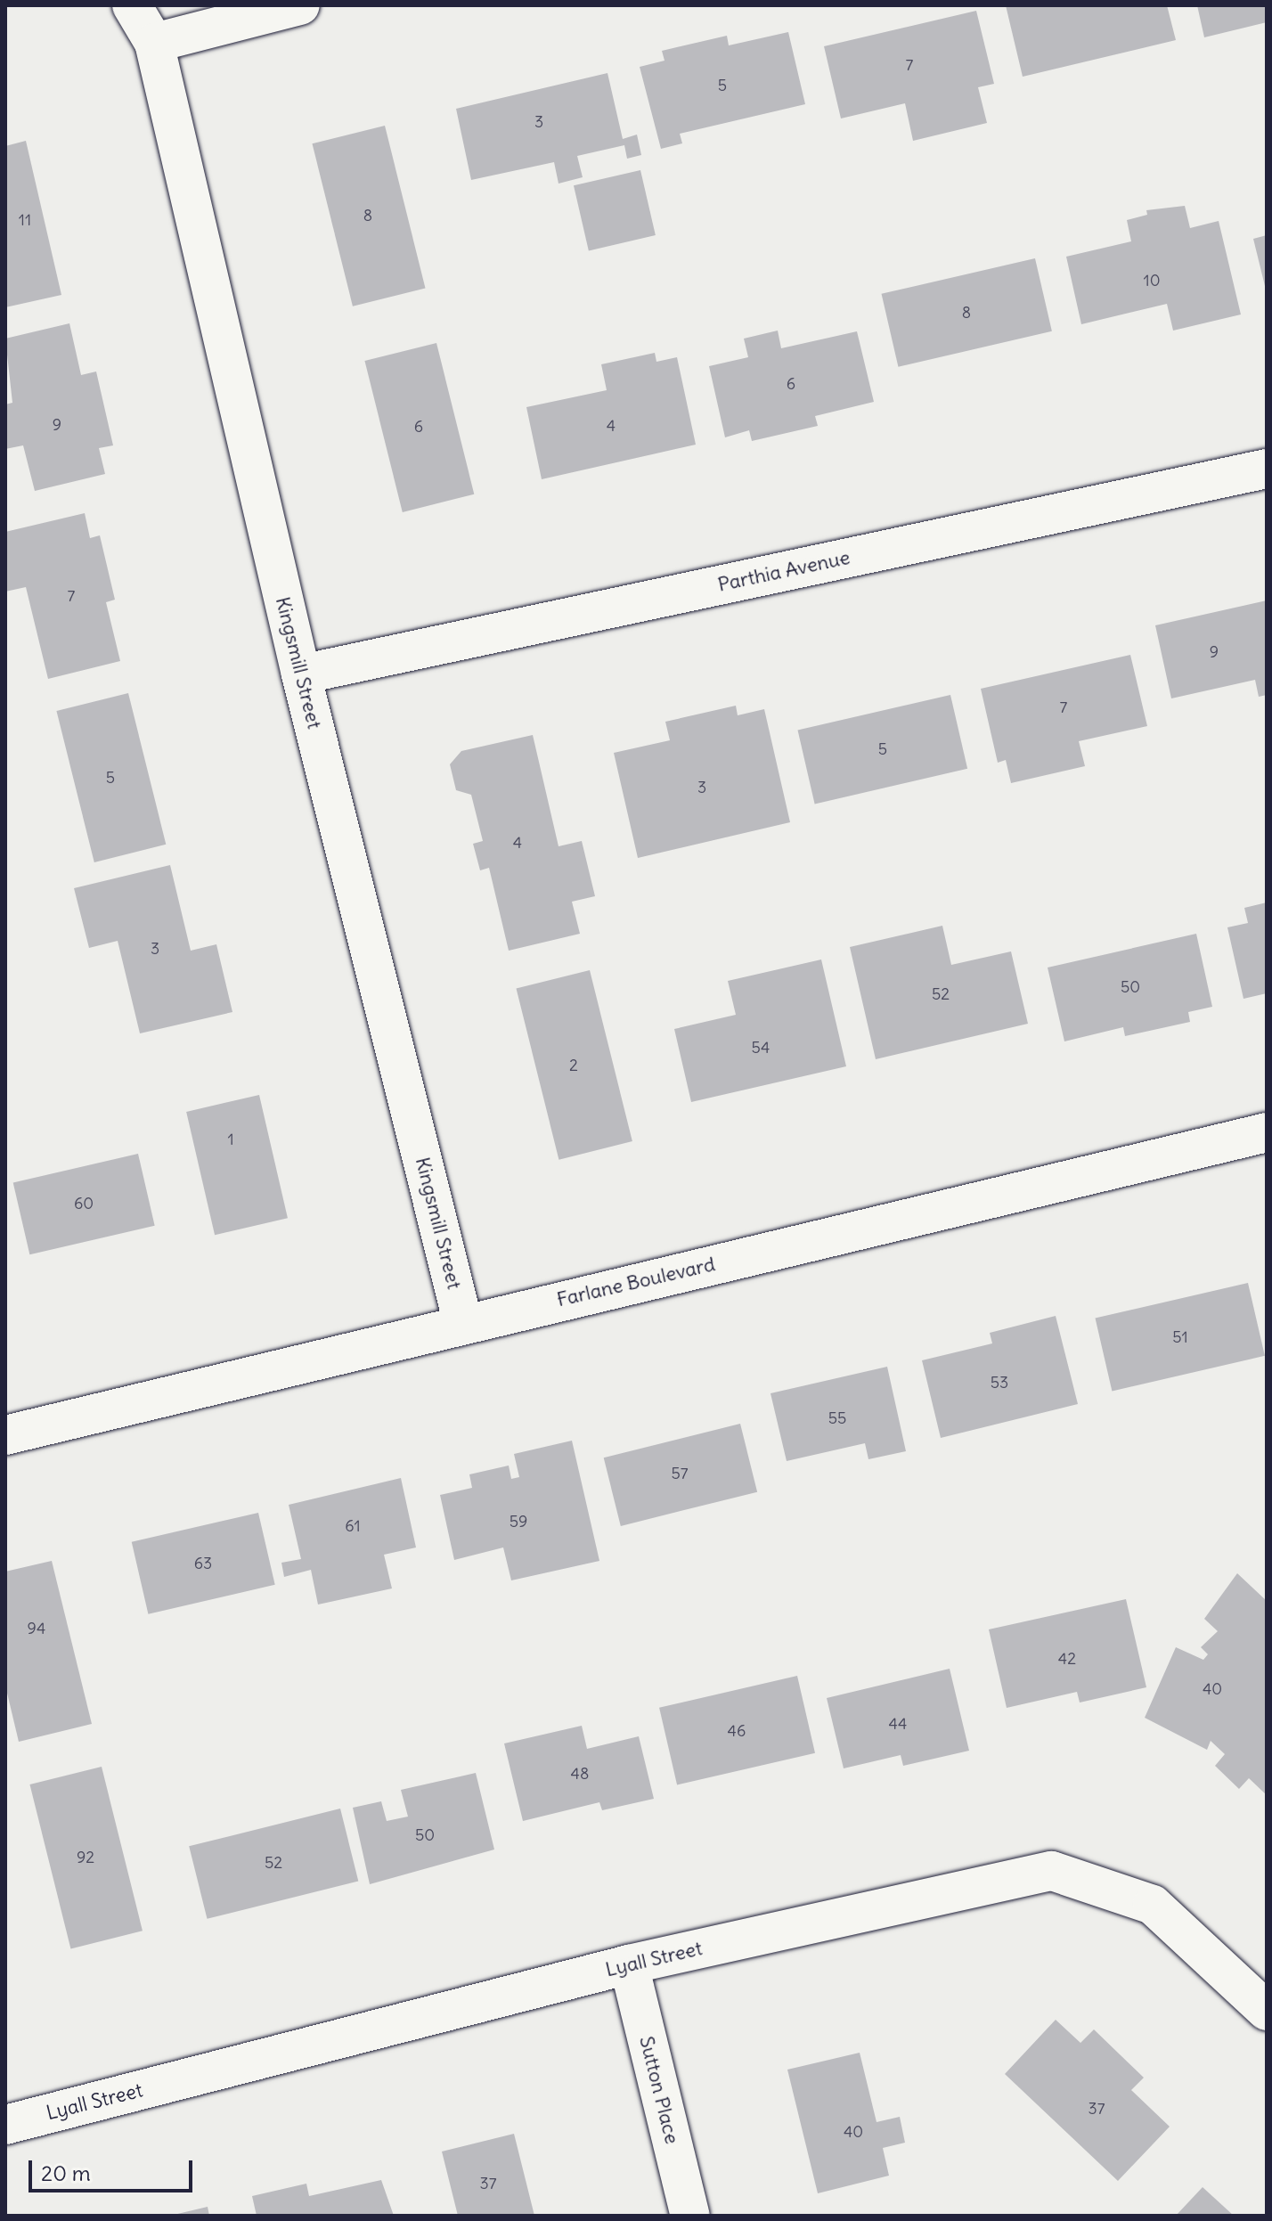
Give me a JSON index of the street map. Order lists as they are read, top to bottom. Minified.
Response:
{"streets":{"street":["Parthia Avenue","Kingsmill Street","Farlane Boulevard","Lyall Street","Sutton Place"]},"crossings":[["Parthia Avenue","Kingsmill Street"],["Kingsmill Street","Farlane Boulevard"],["Lyall Street","Sutton Place"]],"house_numbers":["7","5","3","8","11","10","8","6","9","4","6","7","9","7","5","5","3","4","3","50","52","54","2","1","60","51","53","55","57","59","61","63","94","42","40","44","46","48","50","92","52","37","40","37"],"scale_bar":"20 m"}
